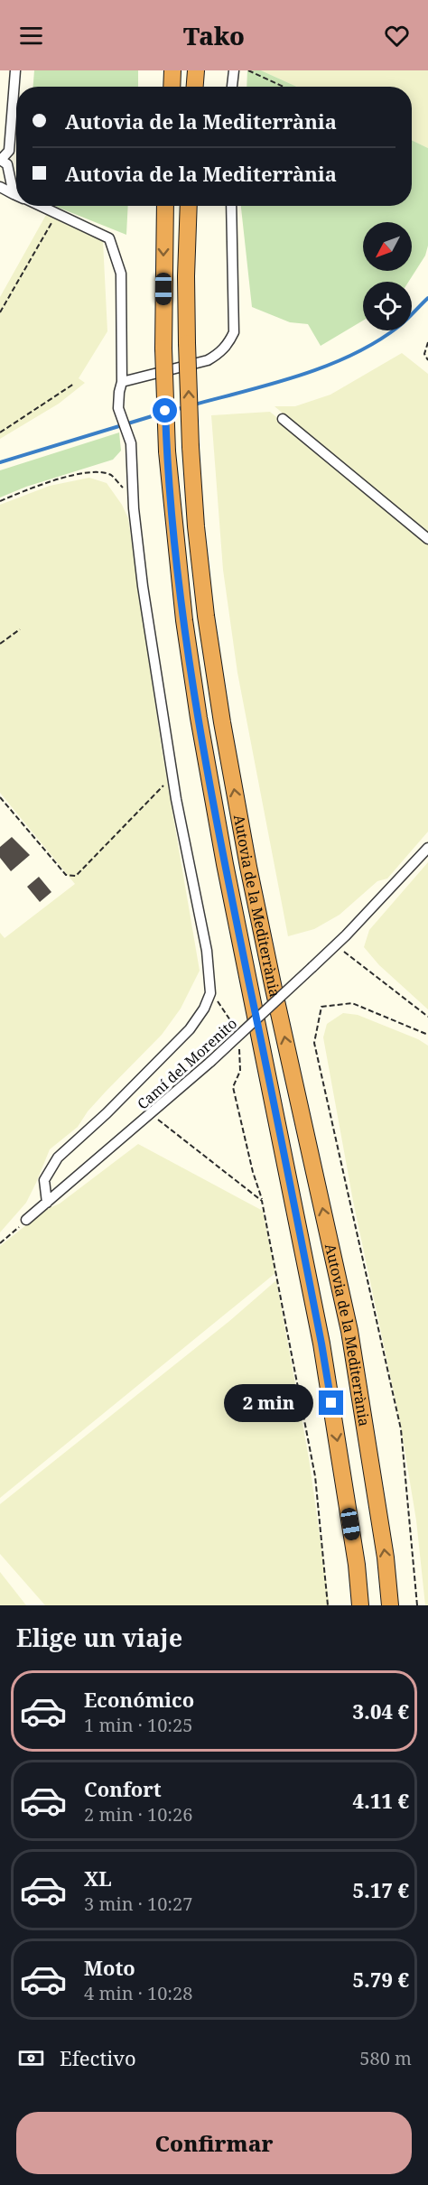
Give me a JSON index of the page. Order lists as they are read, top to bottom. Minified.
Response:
{"streets":{"highway":["Autovia de la Mediterrània"],"street":["Camí del Morenito"]},"north":"bottom left","page":{"header":"Tako","banner":["Autovia de la Mediterrània","Autovia de la Mediterrània"],"bubble":"2 min","heading":"Elige un viaje","list":[{"name":"Económico","note":"1 min · 10:25","value":"3.04 €"},{"name":"Confort","note":"2 min · 10:26","value":"4.11 €"},{"name":"XL","note":"3 min · 10:27","value":"5.17 €"},{"name":"Moto","note":"4 min · 10:28","value":"5.79 €"}],"pay":["Efectivo","580 m"],"buttons":"Confirmar"}}
